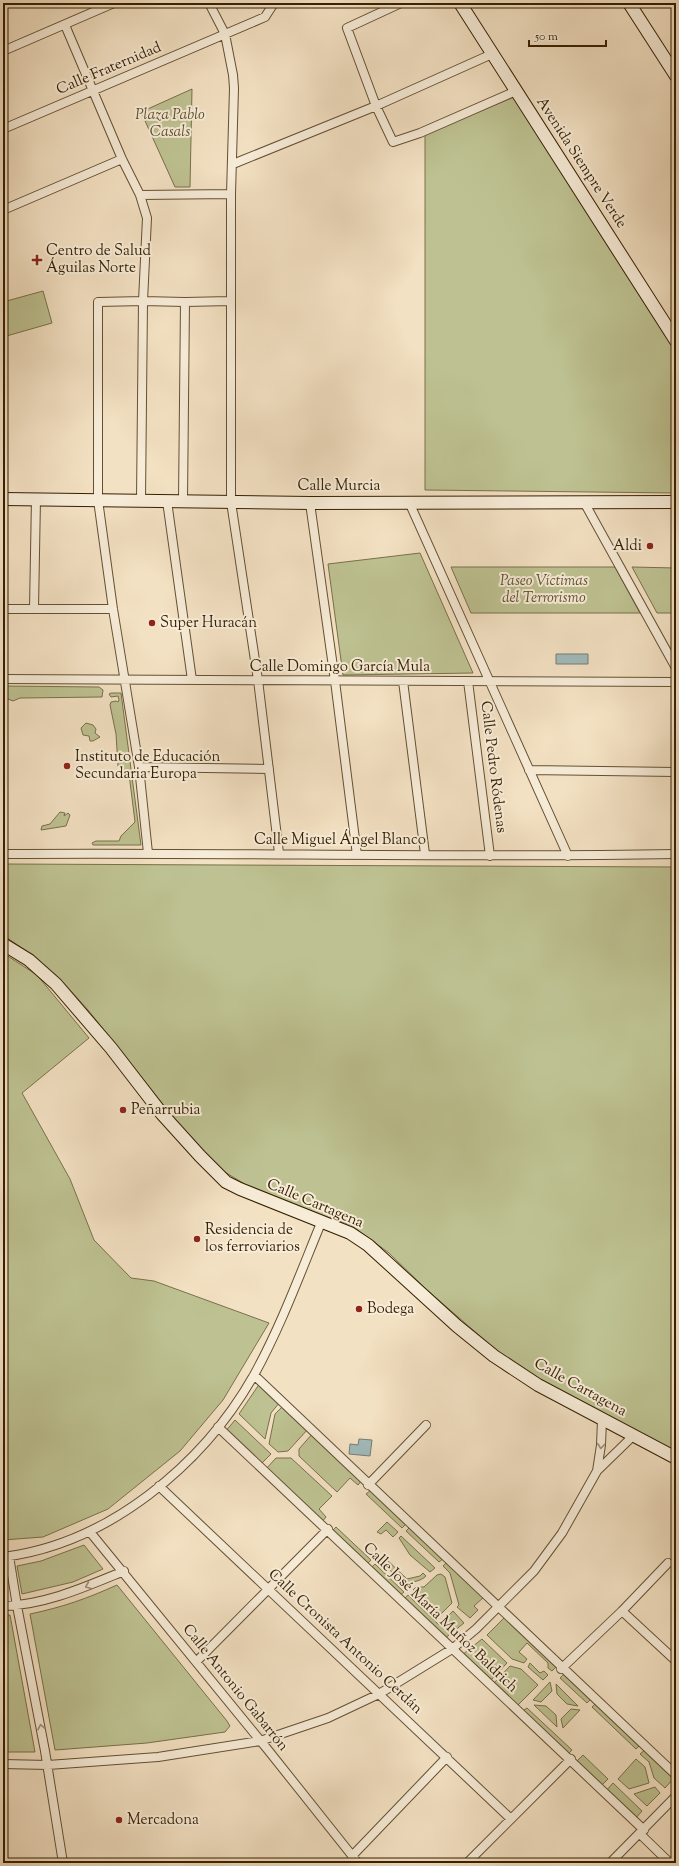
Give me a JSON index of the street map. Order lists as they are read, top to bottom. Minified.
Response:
{"streets":{"street":["Calle Fraternidad","Avenida Siempre Verde","Calle Murcia","Calle Domingo García Mula","Calle Pedro Ródenas","Calle Miguel Ángel Blanco","Calle Cartagena","Calle José María Muñoz Baldrich","Calle Cronista Antonio Cerdán","Calle Antonio Gabarrón"]},"crossings":[["Calle Domingo García Mula","Calle Pedro Ródenas"],["Calle Pedro Ródenas","Calle Miguel Ángel Blanco"]],"parks":["Plaza Pablo Casals","Paseo Víctimas del Terrorismo"],"places":{"health":["Centro de Salud Águilas Norte"],"other":["Aldi","Super Huracán","Instituto de Educación Secundaria Europa","Peñarrubia","Residencia de los ferroviarios","Bodega","Mercadona"]},"scale_bar":"50 m"}
